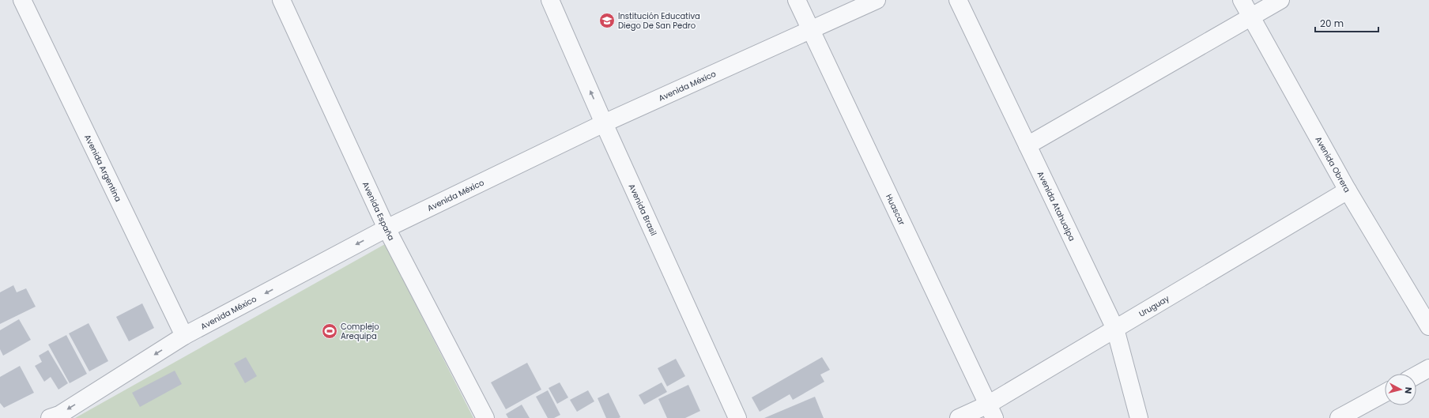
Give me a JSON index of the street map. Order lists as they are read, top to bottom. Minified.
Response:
{"streets":{"street":["Avenida México","Avenida Obrera","Avenida Argentina","Avenida Atahualpa","Huascar","Avenida Brasil","Avenida España","Uruguay"]},"crossings":[["Avenida México","Avenida Argentina"],["Avenida México","Huascar"],["Avenida México","Avenida Brasil"],["Avenida México","Avenida España"],["Avenida Obrera","Uruguay"],["Avenida Atahualpa","Uruguay"],["Huascar","Uruguay"]],"one_way":["Avenida México"],"places":{"school or university":["Institución Educativa Diego De San Pedro"],"sports":["Complejo Arequipa"]},"scale_bar":"20 m","north":"right"}
